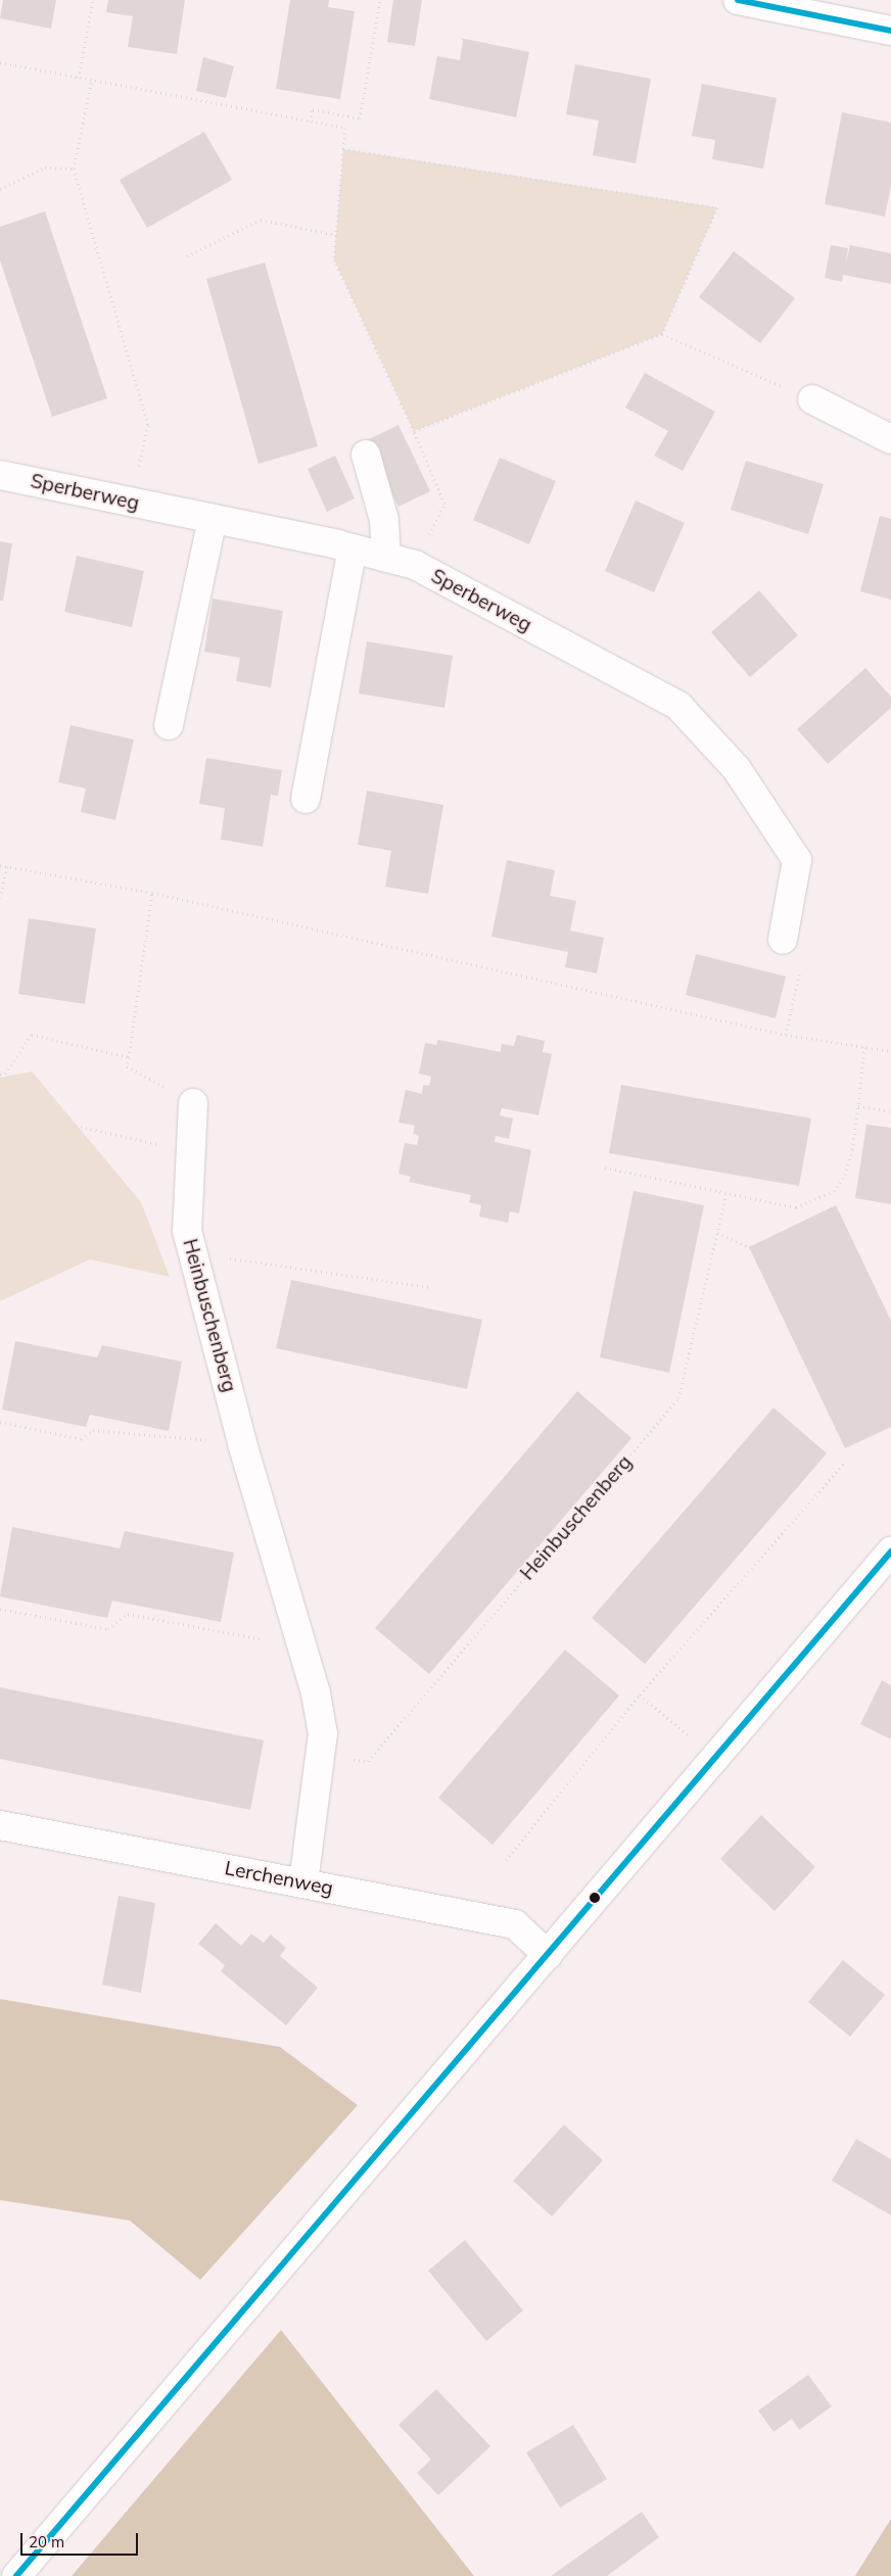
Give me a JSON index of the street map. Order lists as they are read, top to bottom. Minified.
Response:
{"streets":{"street":["Sperberweg","Heinbuschenberg","Lerchenweg"]},"crossings":[["Heinbuschenberg","Lerchenweg"]],"scale_bar":"20 m"}
